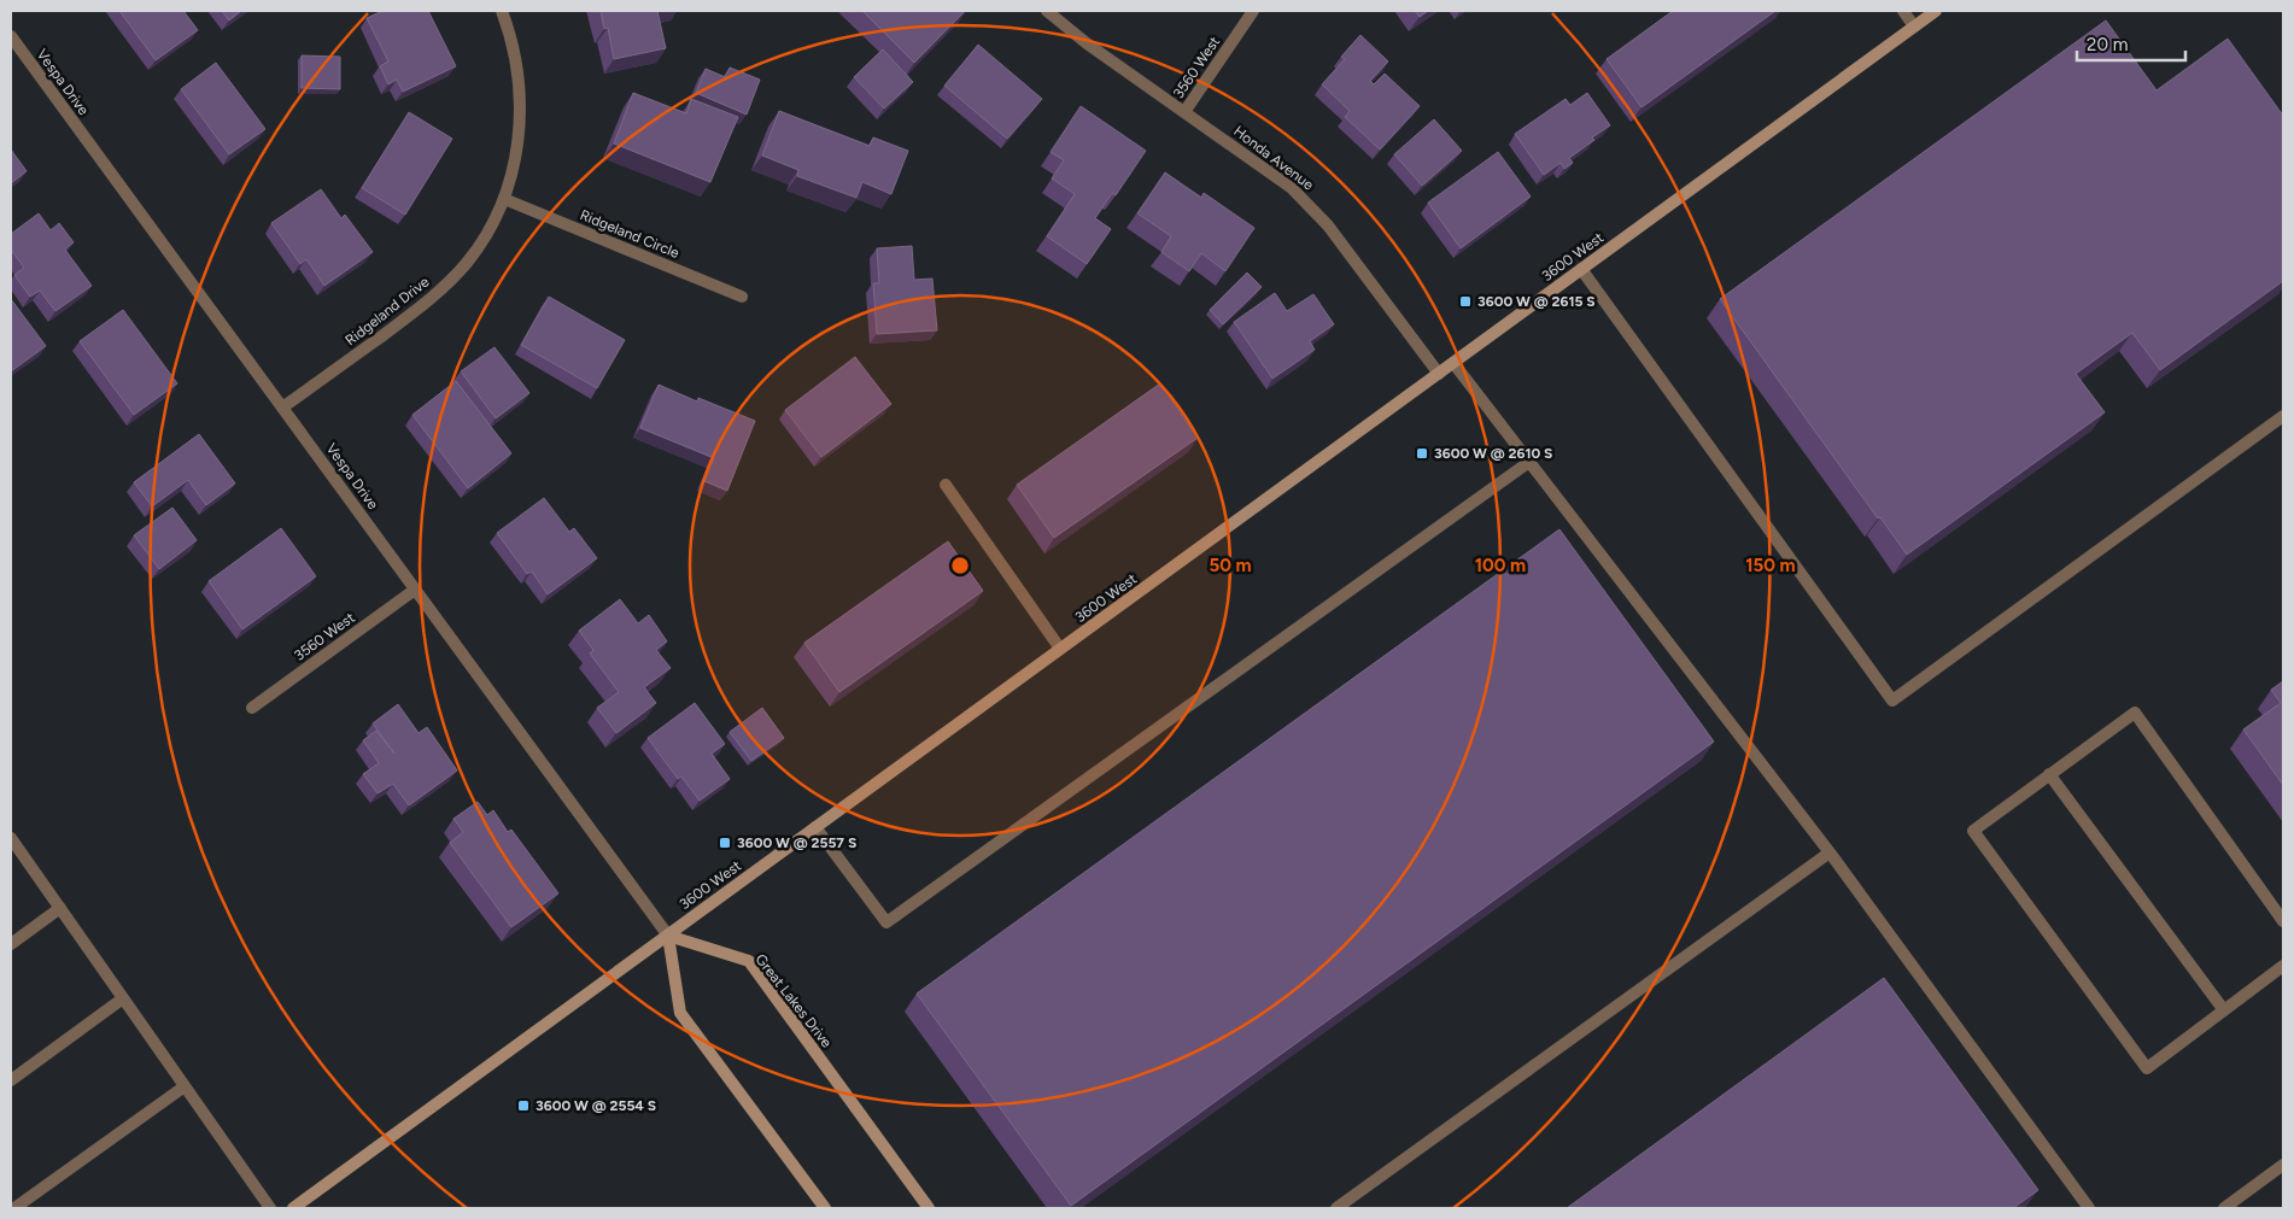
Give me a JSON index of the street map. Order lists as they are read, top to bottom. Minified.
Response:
{"streets":{"street":["3560 West","Vespa Drive","Honda Avenue","Ridgeland Circle","3600 West","Ridgeland Drive","Great Lakes Drive"]},"crossings":[["3560 West","Vespa Drive"],["3560 West","Honda Avenue"],["Vespa Drive","3600 West"],["Vespa Drive","Ridgeland Drive"],["Vespa Drive","Great Lakes Drive"],["Honda Avenue","3600 West"],["Ridgeland Circle","Ridgeland Drive"],["3600 West","Great Lakes Drive"]],"places":{"transit":["3600 W @ 2615 S","3600 W @ 2610 S","3600 W @ 2557 S","3600 W @ 2554 S"]},"scale_bar":"20 m","rings":["50 m","100 m","150 m"]}
